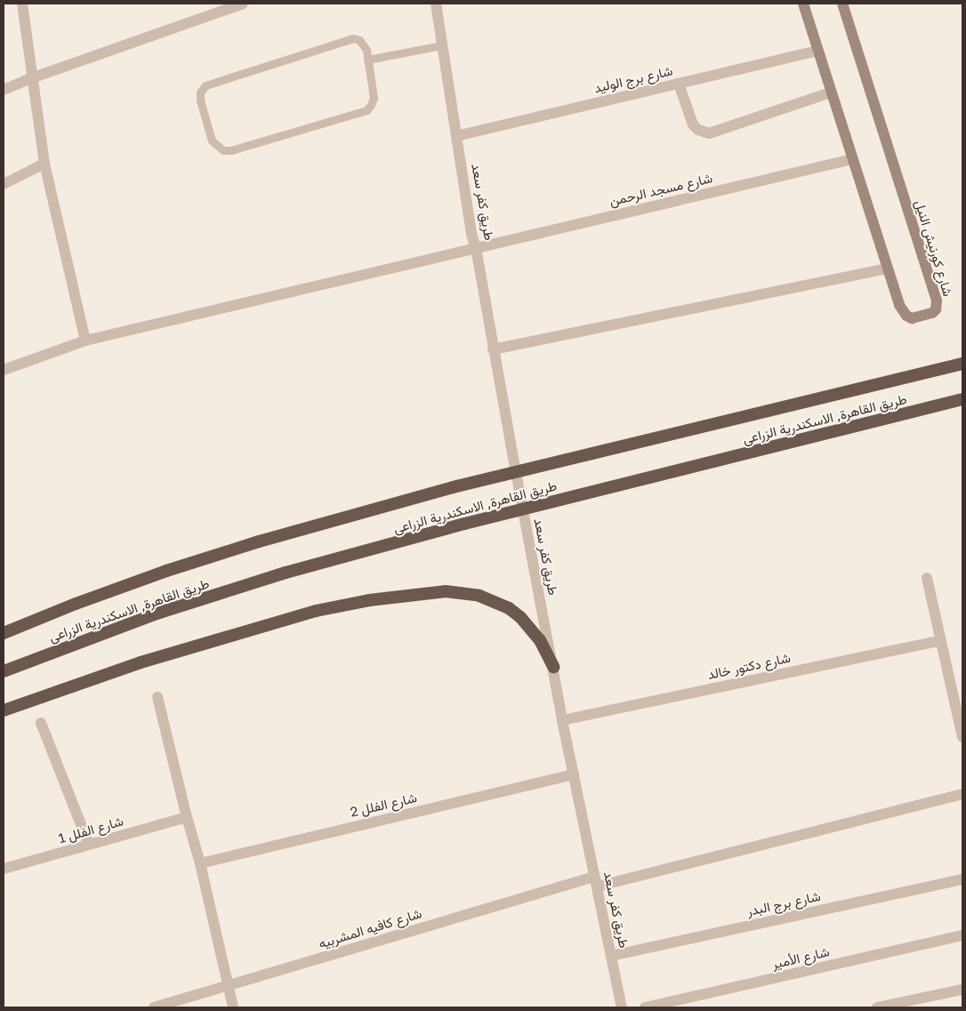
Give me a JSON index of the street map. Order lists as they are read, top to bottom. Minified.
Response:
{"streets":{"highway":["طريق القاهرة, الاسكندرية الزراعى"],"main road":["شارع كورنيش النيل"],"street":["شارع برج الوليد","شارع مسجد الرحمن","طريق كفر سعد","شارع دكتور خالد","شارع الفلل 2","شارع الفلل 1","شارع برج البدر","شارع كافيه المشربيه","شارع الأمير"]},"crossings":[["شارع برج الوليد","طريق كفر سعد"],["شارع برج الوليد","شارع كورنيش النيل"],["شارع مسجد الرحمن","طريق كفر سعد"],["شارع مسجد الرحمن","شارع كورنيش النيل"],["طريق كفر سعد","شارع دكتور خالد"],["طريق كفر سعد","شارع الفلل 2"],["طريق كفر سعد","شارع برج البدر"],["طريق كفر سعد","شارع كافيه المشربيه"]]}
